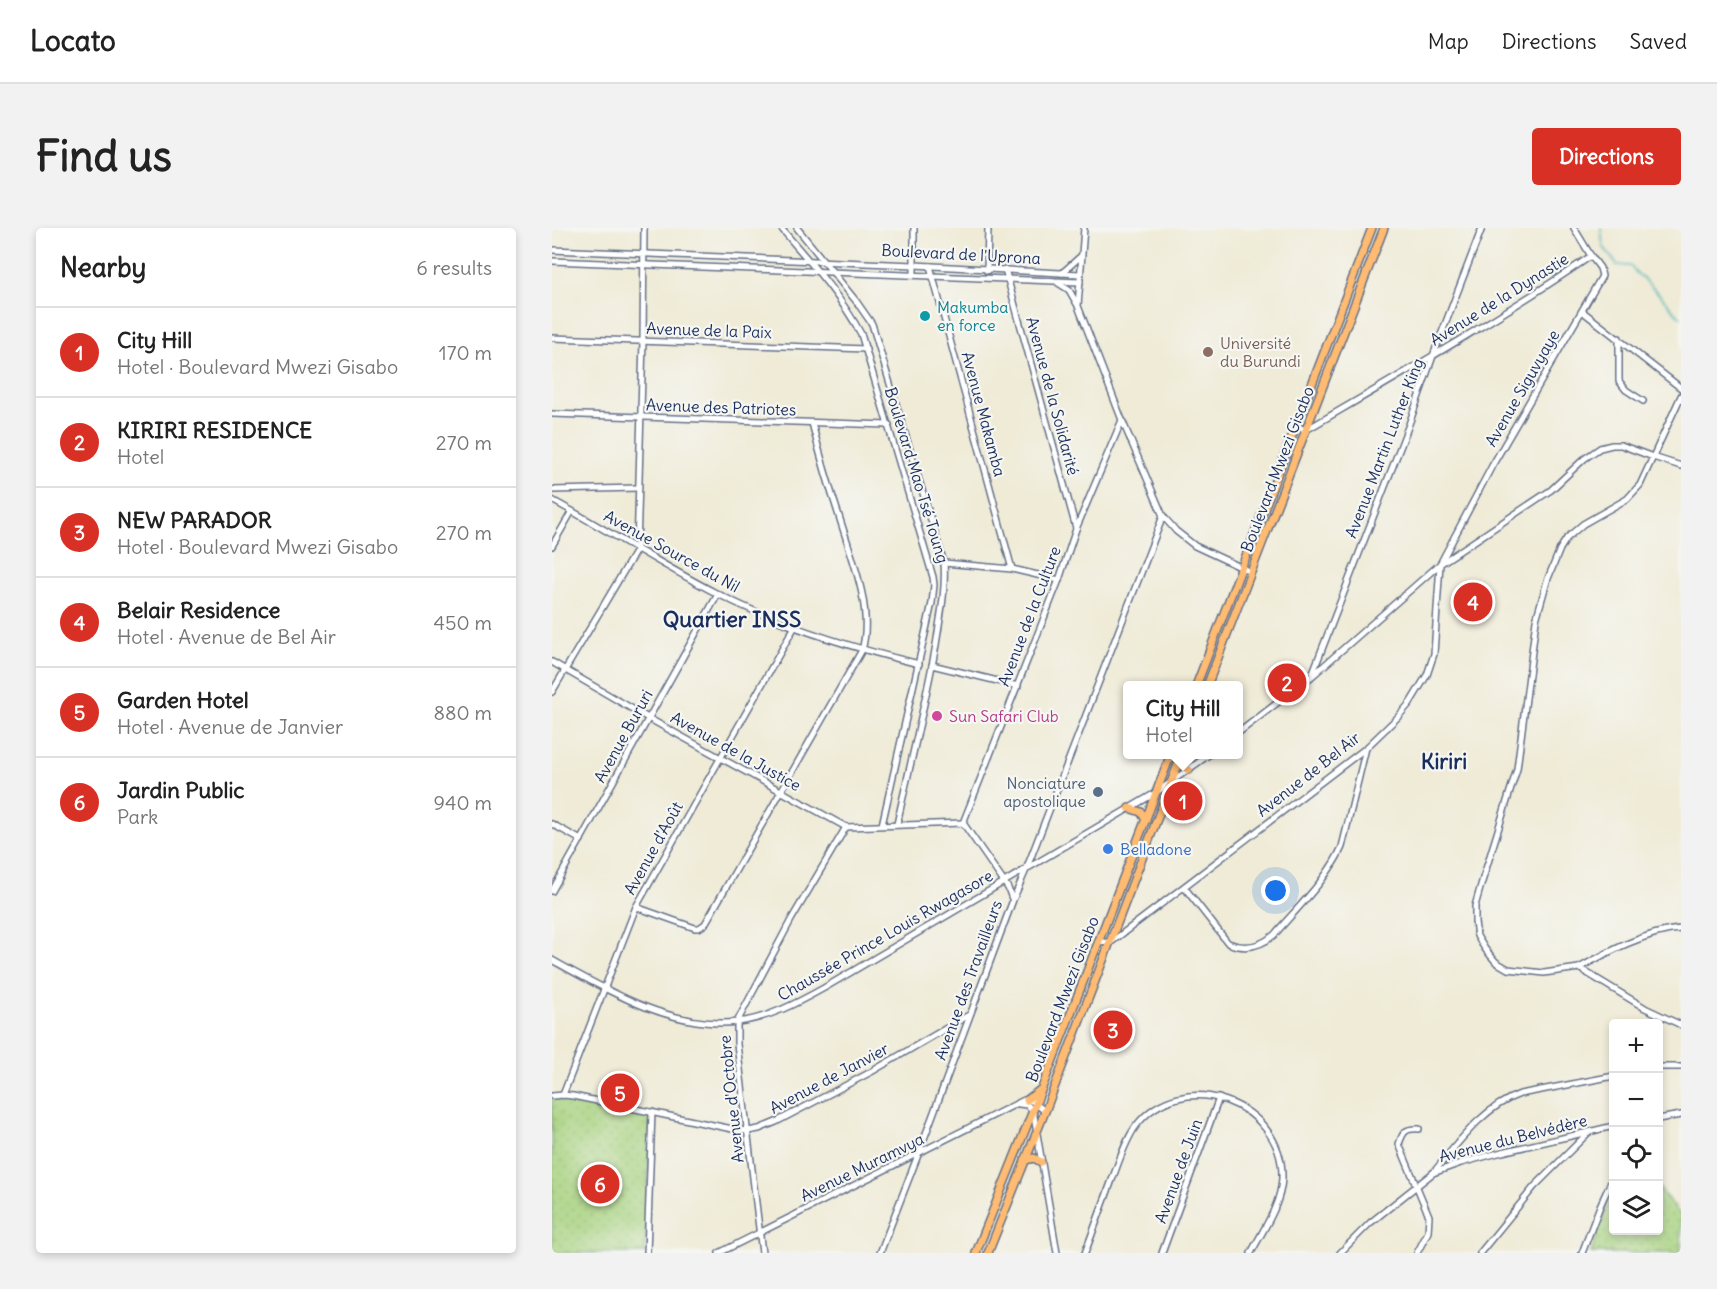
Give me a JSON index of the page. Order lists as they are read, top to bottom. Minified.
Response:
{"streets":{"main road":["Boulevard Mwezi Gisabo"],"street":["Boulevard de l'Uprona","Avenue de la Dynastie","Avenue de la Paix","Avenue Siguvyaye","Avenue de la Solidarité","Avenue des Patriotes","Avenue Makamba","Avenue Martin Luther King","Boulevard Mao Tsé Toung","Avenue Source du Nil","Avenue de la Culture","Avenue Bururi","Avenue de la Justice","Avenue de Bel Air","Avenue d'Août","Chaussée Prince Louis Rwagasore","Avenue des Travailleurs","Avenue de Janvier","Avenue d'Octobre","Avenue du Belvédère","Avenue Muramvya","Avenue de Juin"]},"crossings":[["Boulevard de l'Uprona","Avenue de la Solidarité"],["Boulevard de l'Uprona","Avenue Makamba"],["Boulevard de l'Uprona","Boulevard Mao Tsé Toung"],["Avenue de la Dynastie","Avenue Siguvyaye"],["Avenue de la Dynastie","Avenue Martin Luther King"],["Avenue de la Dynastie","Boulevard Mwezi Gisabo"],["Avenue de la Paix","Boulevard Mao Tsé Toung"],["Avenue Siguvyaye","Avenue de Bel Air"],["Avenue de la Solidarité","Avenue de la Culture"],["Avenue des Patriotes","Boulevard Mao Tsé Toung"],["Boulevard Mwezi Gisabo","Avenue de Bel Air"],["Boulevard Mwezi Gisabo","Chaussée Prince Louis Rwagasore"],["Boulevard Mao Tsé Toung","Avenue Source du Nil"],["Avenue Source du Nil","Avenue Bururi"],["Avenue Source du Nil","Avenue d'Août"],["Avenue Bururi","Avenue de la Justice"],["Avenue de la Justice","Avenue d'Août"],["Avenue de la Justice","Avenue d'Octobre"],["Avenue d'Août","Chaussée Prince Louis Rwagasore"],["Avenue d'Août","Avenue de Janvier"],["Chaussée Prince Louis Rwagasore","Avenue des Travailleurs"],["Chaussée Prince Louis Rwagasore","Avenue d'Octobre"],["Avenue des Travailleurs","Avenue de Janvier"],["Avenue des Travailleurs","Avenue Muramvya"],["Avenue de Janvier","Avenue d'Octobre"],["Avenue d'Octobre","Avenue Muramvya"]],"districts":["Quartier INSS","Kiriri"],"places":["Makumba en force","Université du Burundi","Sun Safari Club","Nonciature apostolique","Belladone"],"page":{"header":"Locato","nav":["Map","Directions","Saved"],"buttons":"Directions","title":"Find us","heading":["Nearby","6 results"],"list":[{"mark":"1","name":"City Hill","note":"Hotel · Boulevard Mwezi Gisabo","value":"170 m"},{"mark":"2","name":"KIRIRI RESIDENCE","note":"Hotel","value":"270 m"},{"mark":"3","name":"NEW PARADOR","note":"Hotel · Boulevard Mwezi Gisabo","value":"270 m"},{"mark":"4","name":"Belair Residence","note":"Hotel · Avenue de Bel Air","value":"450 m"},{"mark":"5","name":"Garden Hotel","note":"Hotel · Avenue de Janvier","value":"880 m"},{"mark":"6","name":"Jardin Public","note":"Park","value":"940 m"}],"pins":["4","2","1","3","5","6"],"popup":["City Hill","Hotel"],"map_buttons":["+","−"]}}
